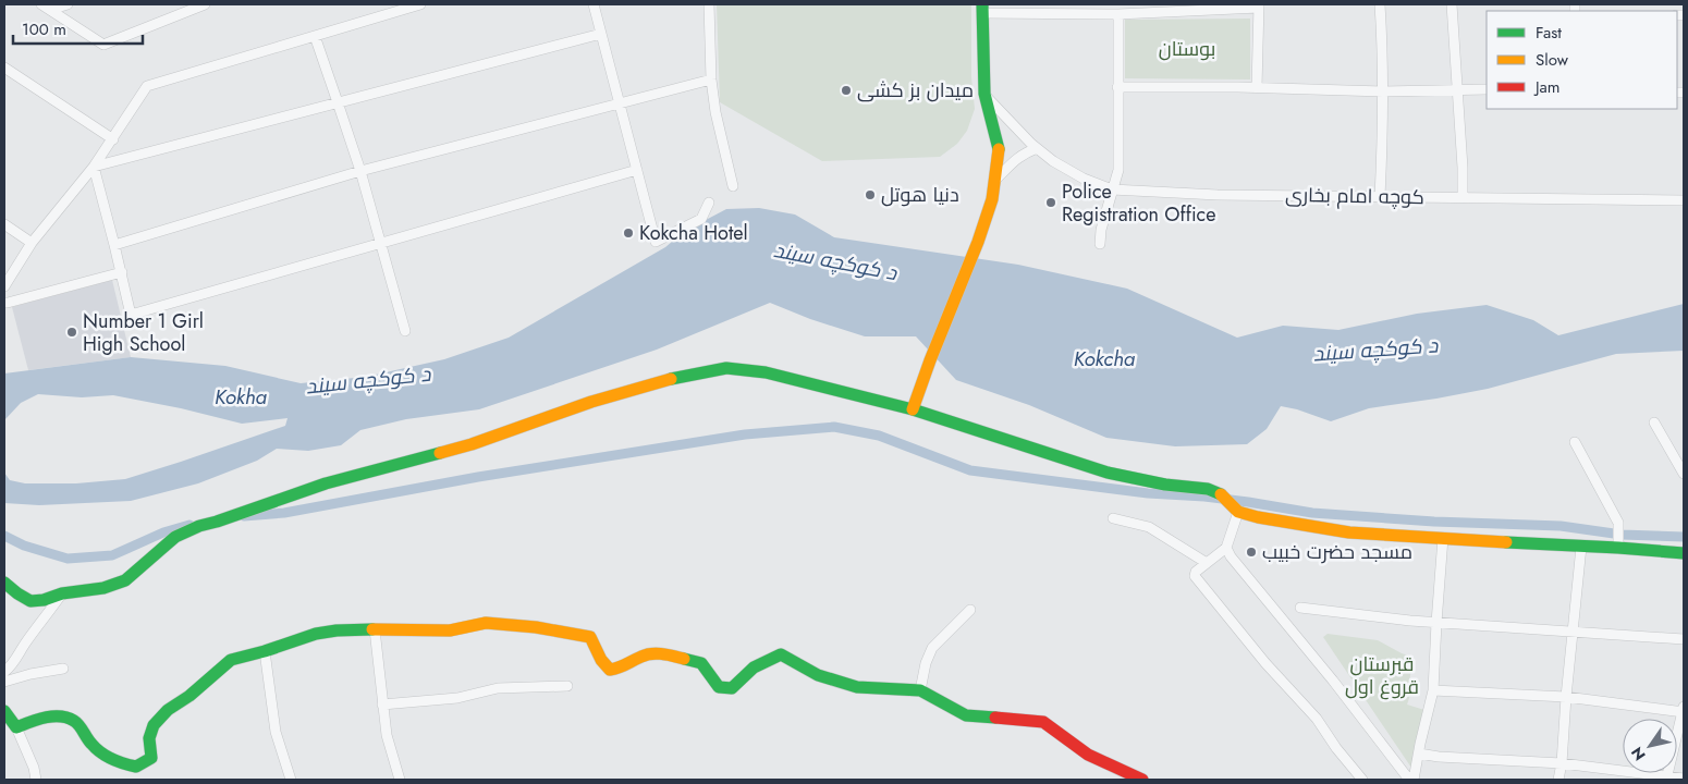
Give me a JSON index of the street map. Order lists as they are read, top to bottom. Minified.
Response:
{"streets":{"street":["کوچه امام بخاری"]},"water":["د کوکچه سیند","Kokcha","Kokha"],"parks":["بوستان","قبرستان قروغ اول"],"places":["میدان بز کشی","دنیا هوتل","Police Registration Office","Kokcha Hotel","Number 1 Girl High School","مسجد حضرت خبیب"],"legend":["Fast","Slow","Jam"],"scale_bar":"100 m","north":"bottom left"}
